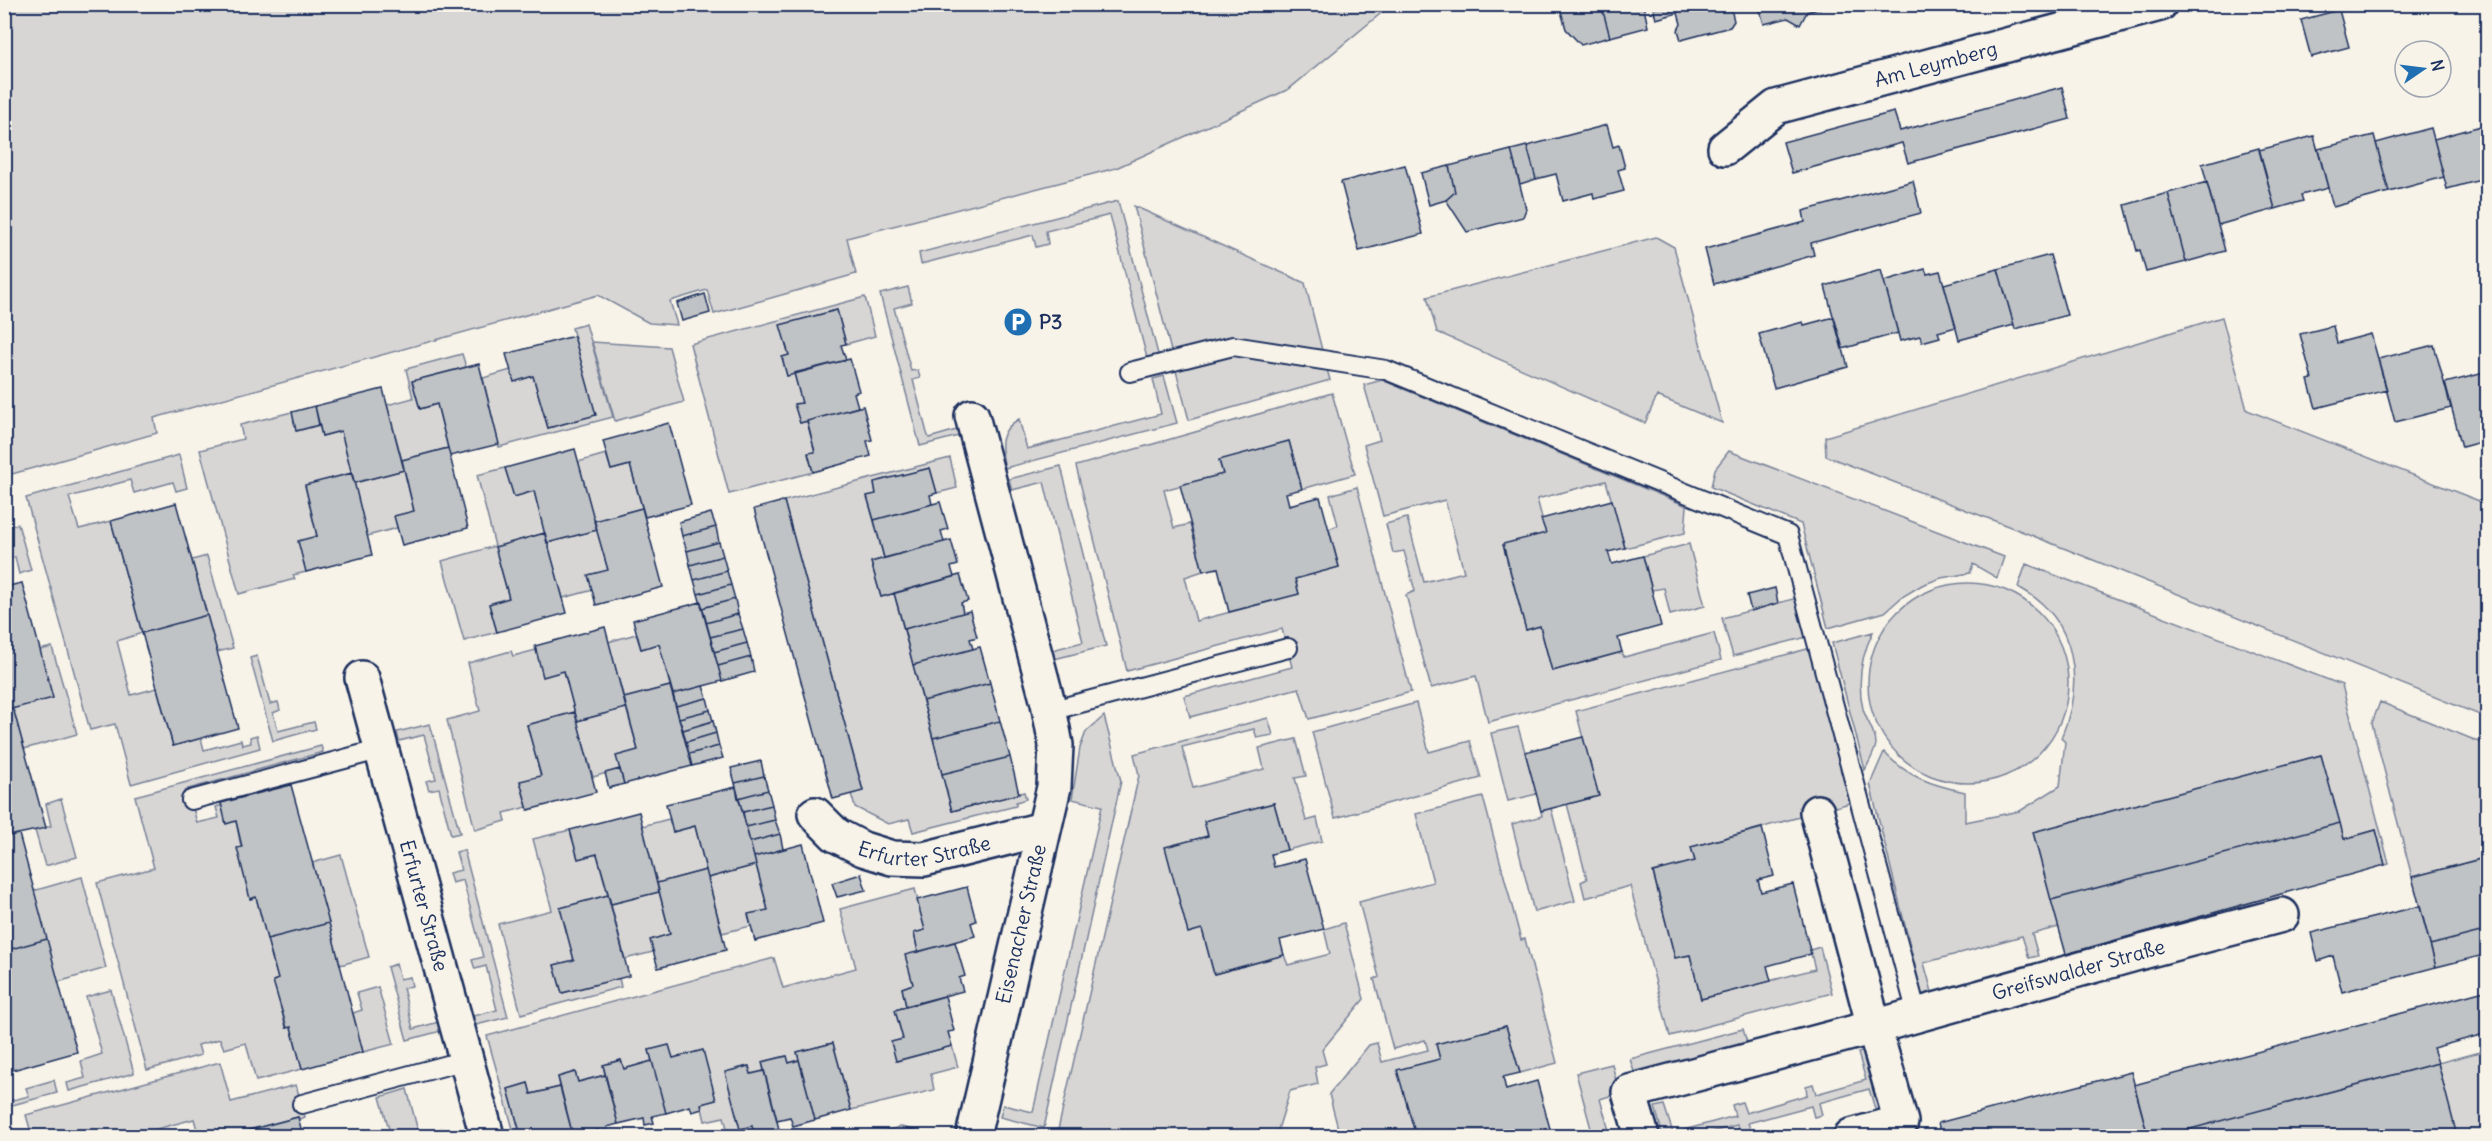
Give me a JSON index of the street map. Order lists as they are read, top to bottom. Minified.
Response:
{"streets":{"street":["Am Leymberg","Erfurter Straße","Eisenacher Straße","Greifswalder Straße"]},"crossings":[["Erfurter Straße","Eisenacher Straße"]],"places":{"parking":["P3"]},"north":"right"}
